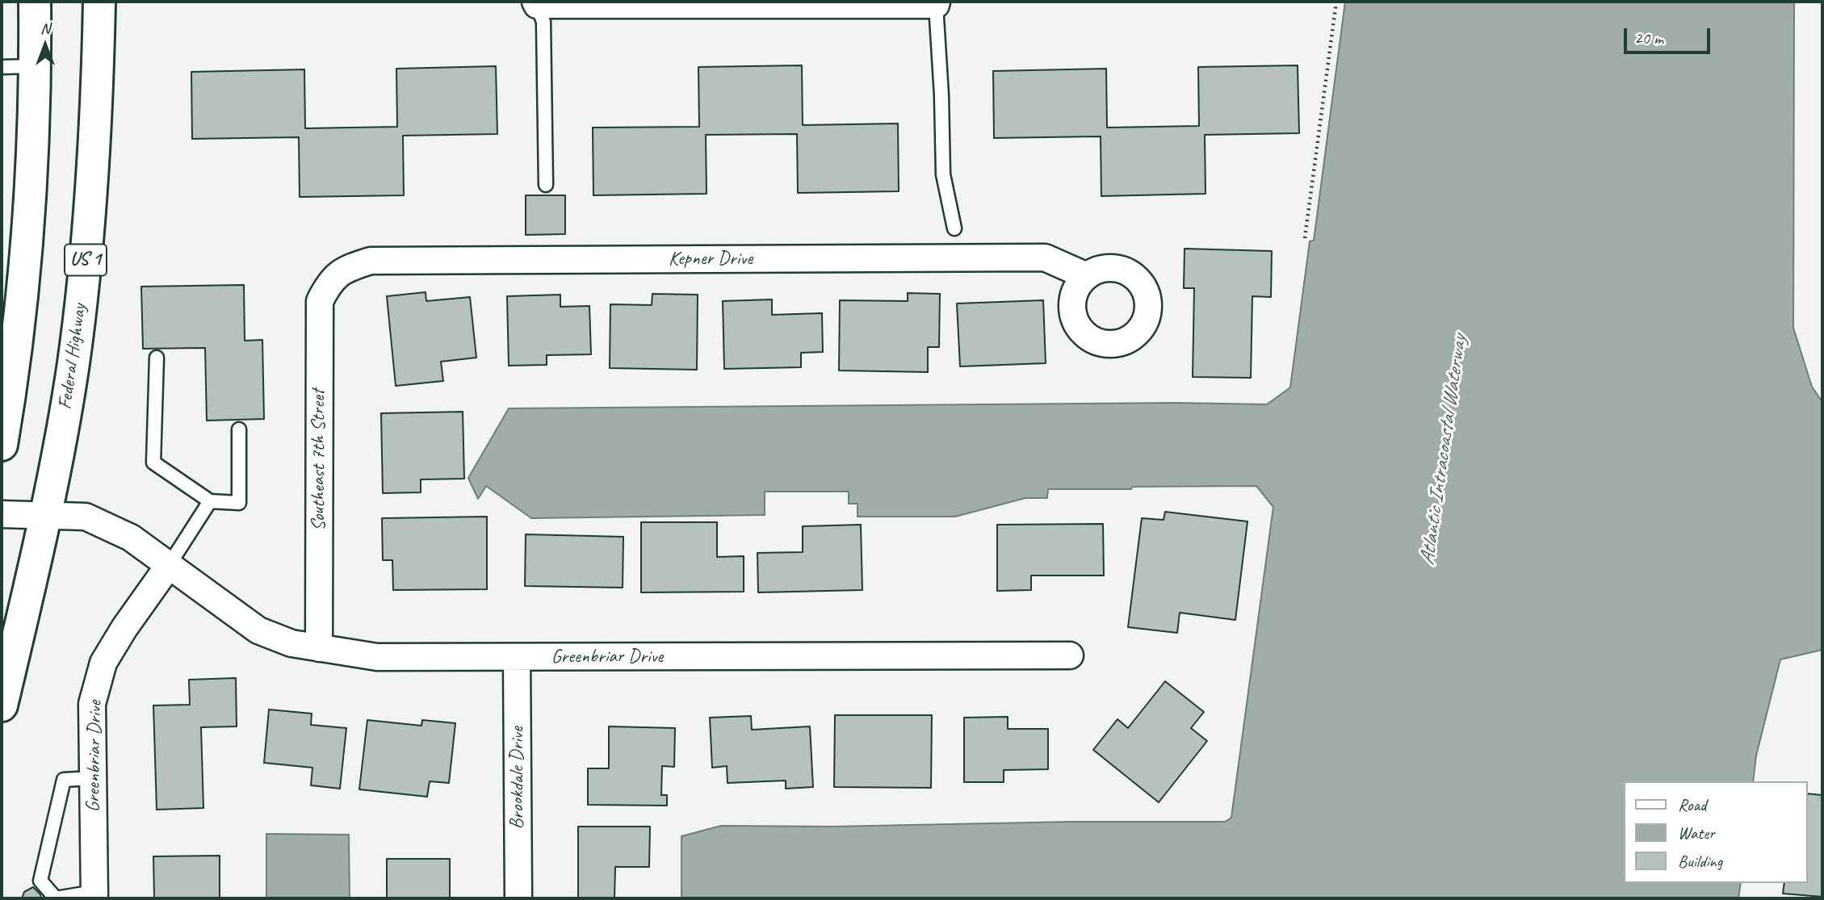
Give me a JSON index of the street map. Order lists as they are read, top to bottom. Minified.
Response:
{"streets":{"main road":["US 1","Federal Highway"],"street":["Kepner Drive","Southeast 7th Street","Greenbriar Drive","Brookdale Drive"]},"crossings":[["Kepner Drive","Southeast 7th Street"],["Federal Highway","Greenbriar Drive"],["Southeast 7th Street","Greenbriar Drive"],["Greenbriar Drive","Brookdale Drive"]],"water":["Atlantic Intracoastal Waterway"],"legend":["Road","Water","Building"],"scale_bar":"20 m","north":"top"}
